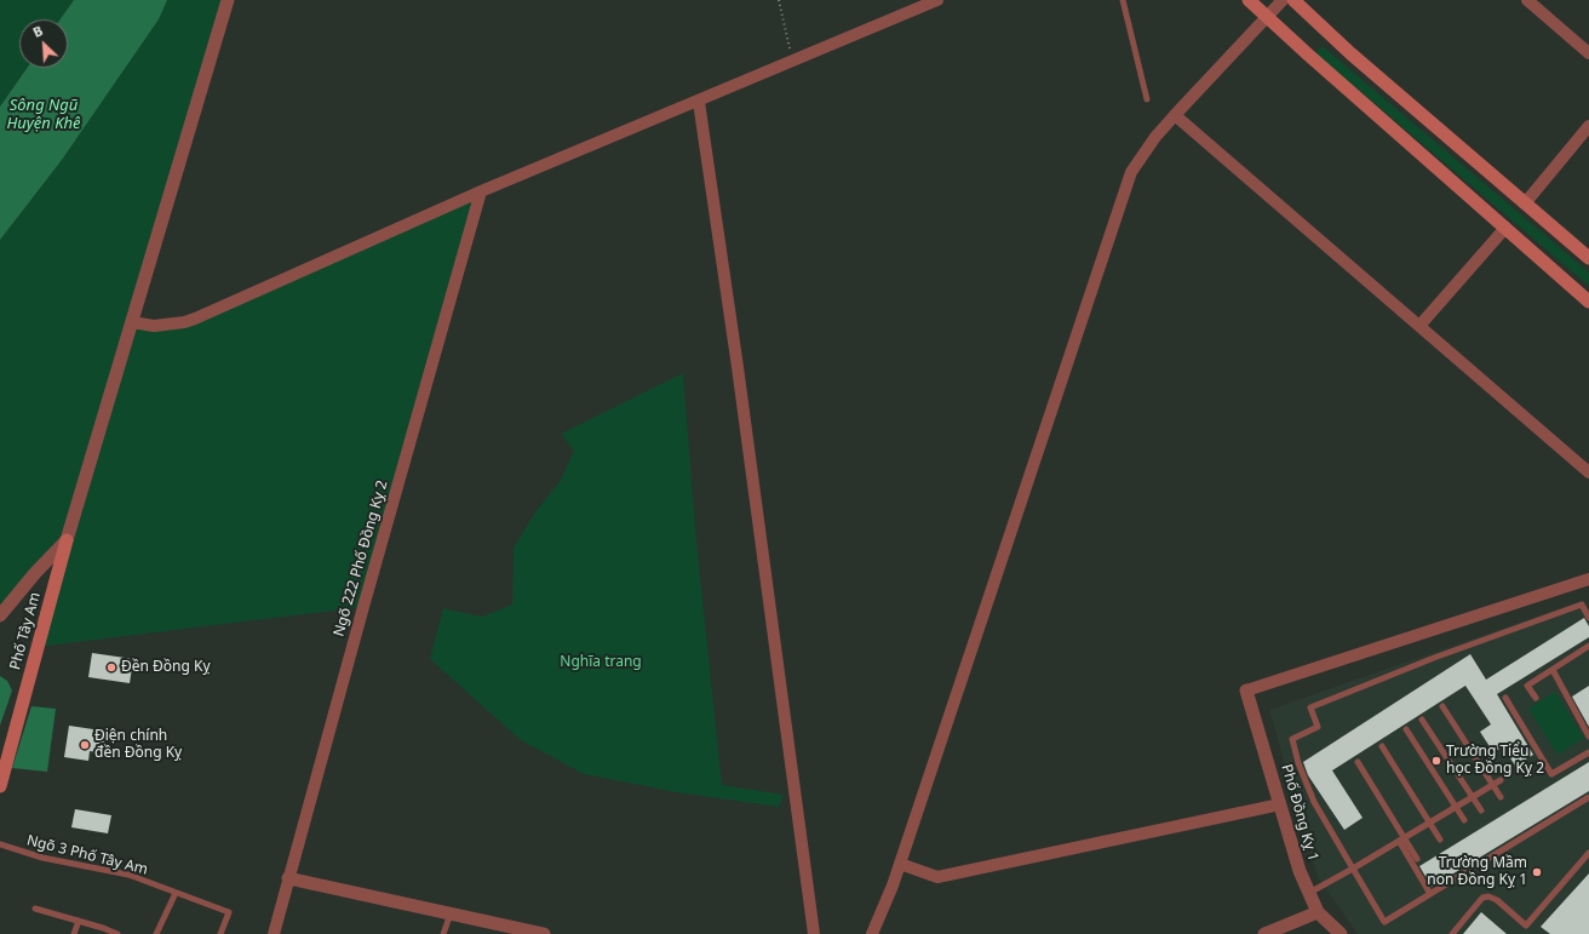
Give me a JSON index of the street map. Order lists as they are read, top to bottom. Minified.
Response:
{"streets":{"main road":["Phố Tây Am"],"street":["Ngõ 222 Phố Đồng Kỵ 2","Phố Đồng Kỵ 1"],"lane":["Ngõ 3 Phố Tây Am"]},"water":["Sông Ngũ Huyện Khê"],"parks":["Nghĩa trang"],"places":["Đền Đồng Kỵ","Điện chính đền Đồng Kỵ","Trường Tiểu học Đồng Kỵ 2","Trường Mầm non Đồng Kỵ 1"],"north":"top left"}
